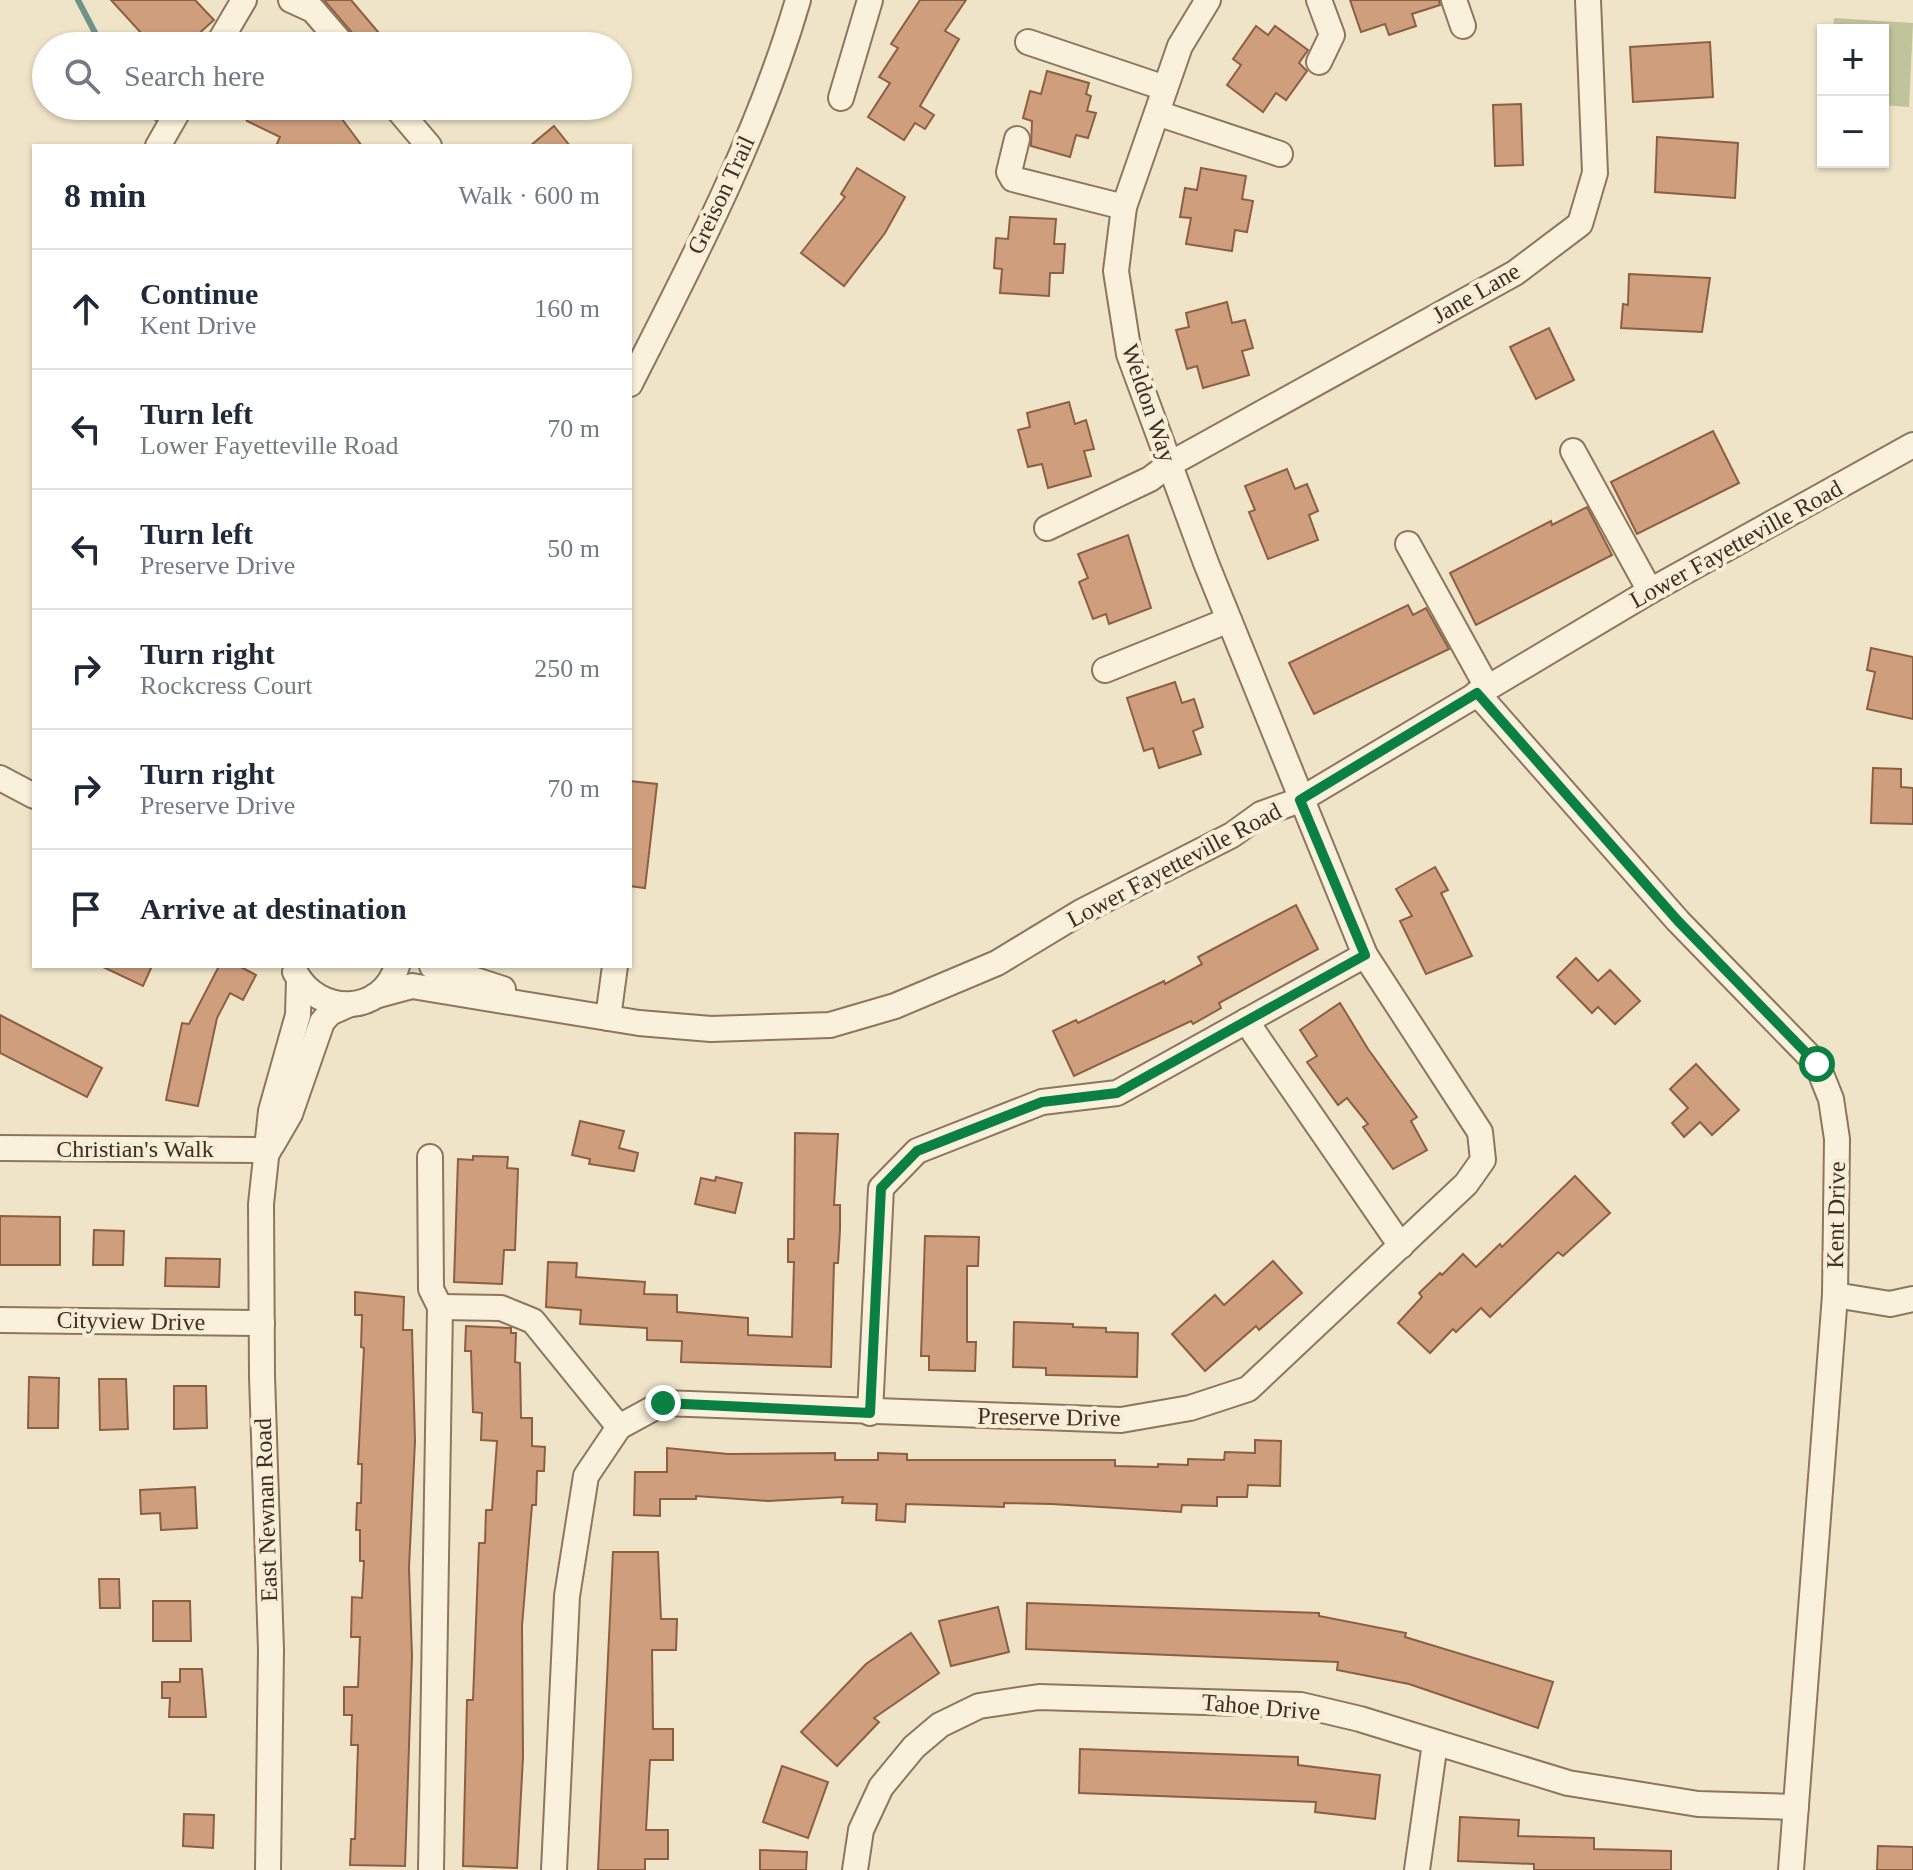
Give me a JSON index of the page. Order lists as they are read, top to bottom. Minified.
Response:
{"streets":{"street":["Greison Trail","Jane Lane","Weldon Way","Lower Fayetteville Road","Christian's Walk","Kent Drive","Cityview Drive","Preserve Drive","East Newnan Road","Tahoe Drive"]},"crossings":[["Jane Lane","Weldon Way"],["Weldon Way","Lower Fayetteville Road"],["Weldon Way","Preserve Drive"],["Lower Fayetteville Road","Kent Drive"],["Lower Fayetteville Road","Preserve Drive"],["Lower Fayetteville Road","East Newnan Road"],["Christian's Walk","East Newnan Road"],["Kent Drive","Tahoe Drive"],["Cityview Drive","East Newnan Road"]],"page":{"map_buttons":["+","−"],"search":"Search here","heading":["8 min","Walk · 600 m"],"list":[["Continue","Kent Drive","160 m"],["Turn left","Lower Fayetteville Road","70 m"],["Turn left","Preserve Drive","50 m"],["Turn right","Rockcress Court","250 m"],["Turn right","Preserve Drive","70 m"],"Arrive at destination"]}}
